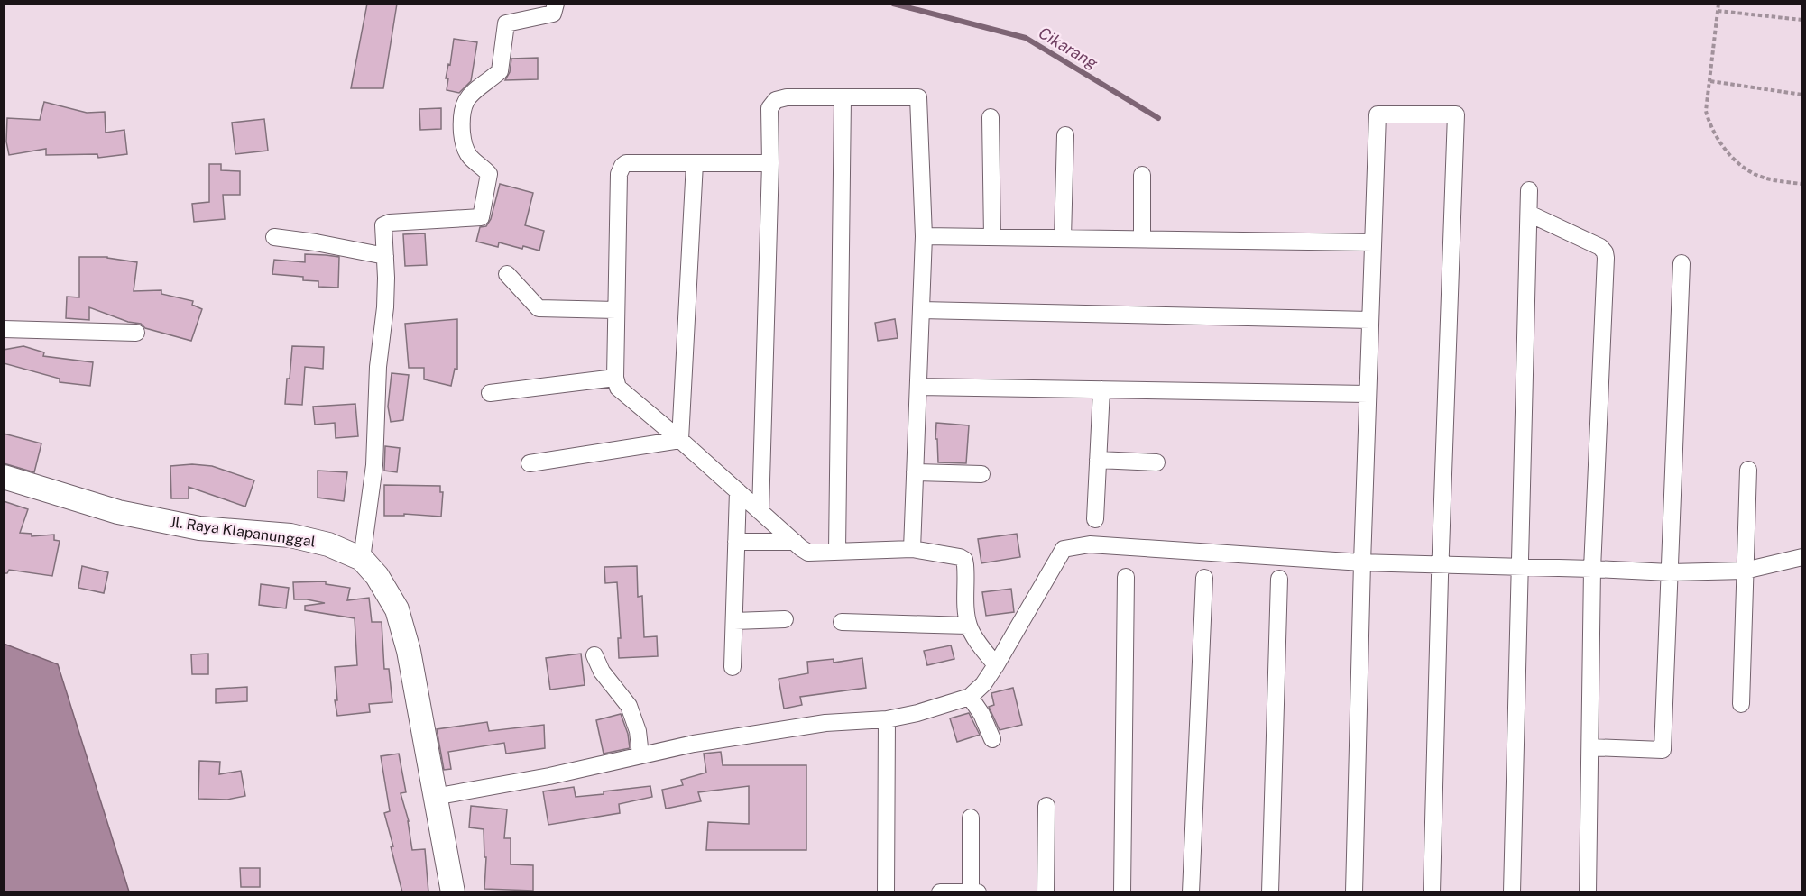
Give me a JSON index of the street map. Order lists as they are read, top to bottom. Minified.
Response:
{"streets":{"street":["Jl. Raya Klapanunggal"]},"water":["Cikarang"]}
